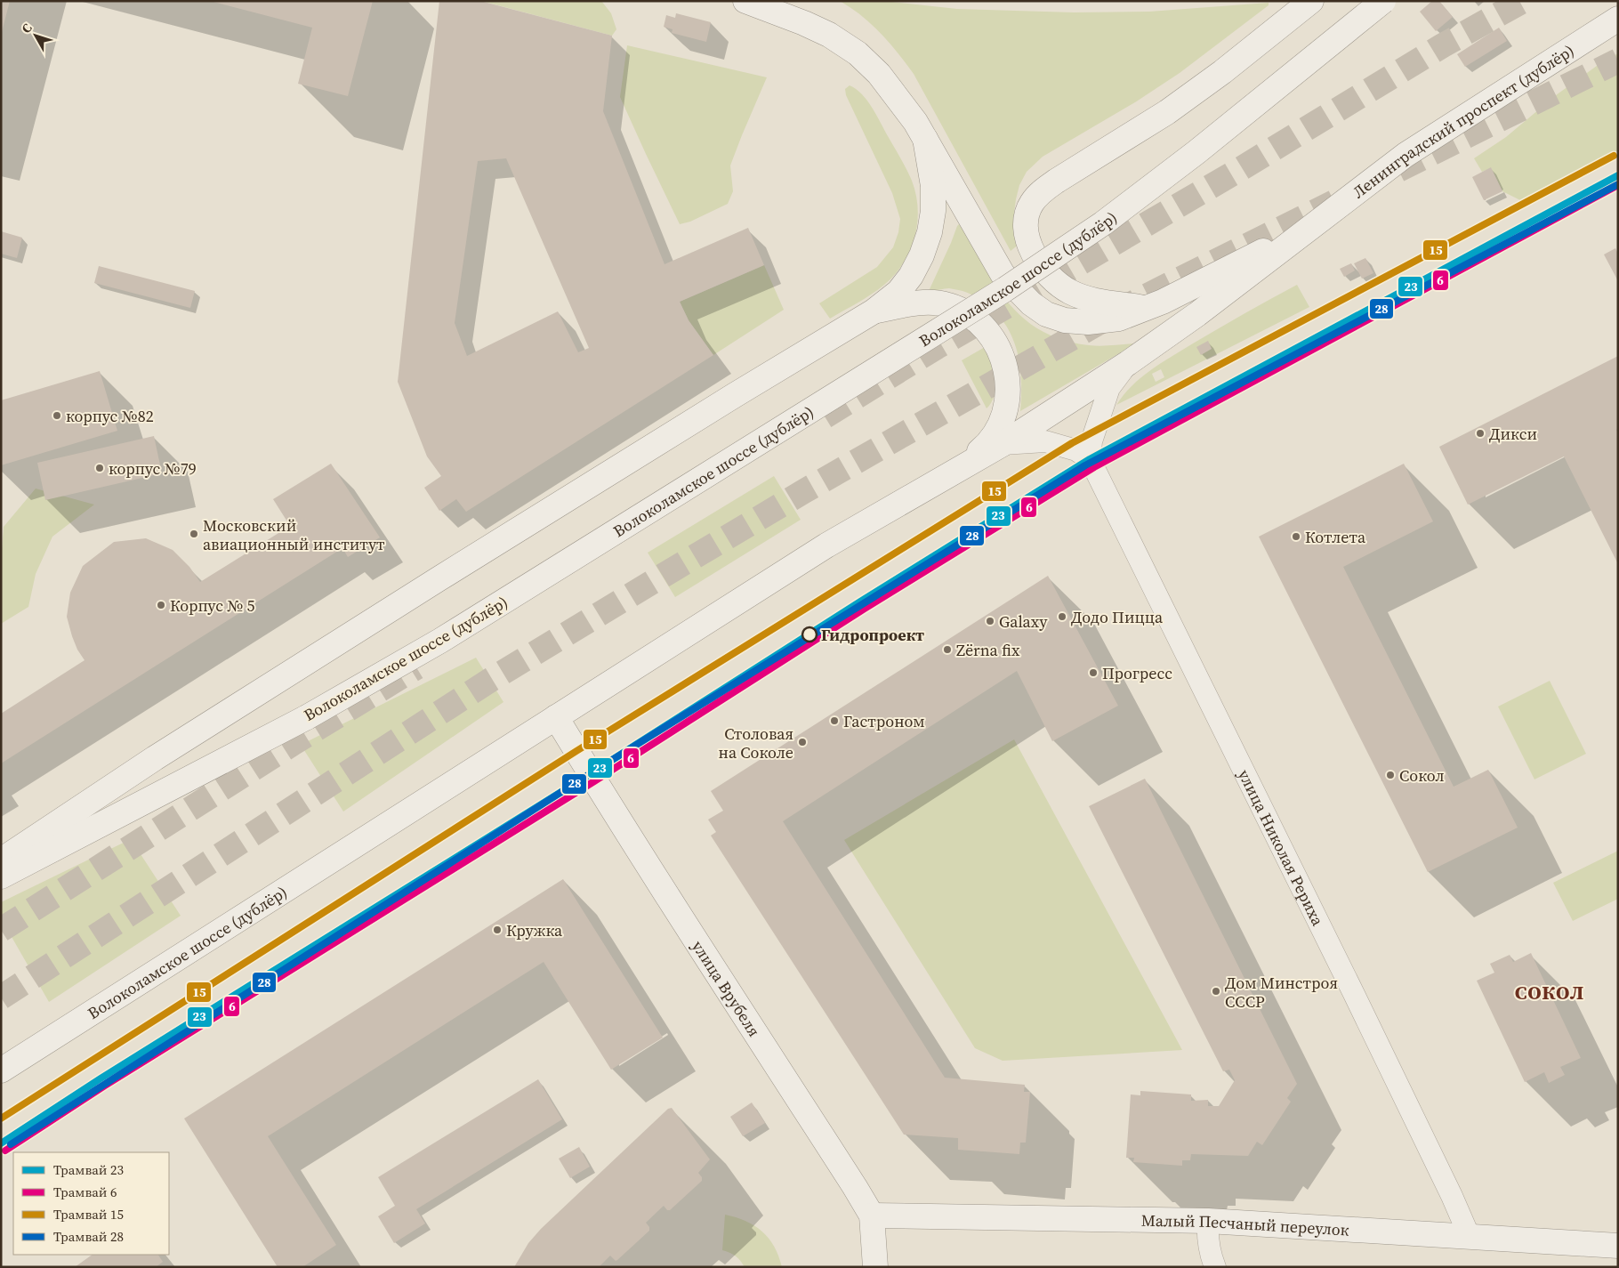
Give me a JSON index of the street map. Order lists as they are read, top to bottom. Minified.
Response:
{"streets":{"main road":["Ленинградский проспект (дублёр)","Волоколамское шоссе (дублёр)","улица Врубеля","Малый Песчаный переулок"],"street":["улица Николая Рериха"]},"crossings":[["Ленинградский проспект (дублёр)","Волоколамское шоссе (дублёр)"],["Волоколамское шоссе (дублёр)","улица Врубеля"],["улица Николая Рериха","Малый Песчаный переулок"],["улица Врубеля","Малый Песчаный переулок"]],"districts":["СОКОЛ"],"places":["корпус №82","Дикси","корпус №79","Московский авиационный институт","Котлета","Корпус № 5","Додо Пицца","Galaxy","Гидропроект","Zёrna fix","Прогресс","Гастроном","Столовая на Соколе","Сокол","Кружка","Дом Минстроя СССР"],"lines":["tram line 15","tram line 23","tram line 28","tram line 6"],"legend":["Трамвай 23","Трамвай 6","Трамвай 15","Трамвай 28"],"north":"top left"}
